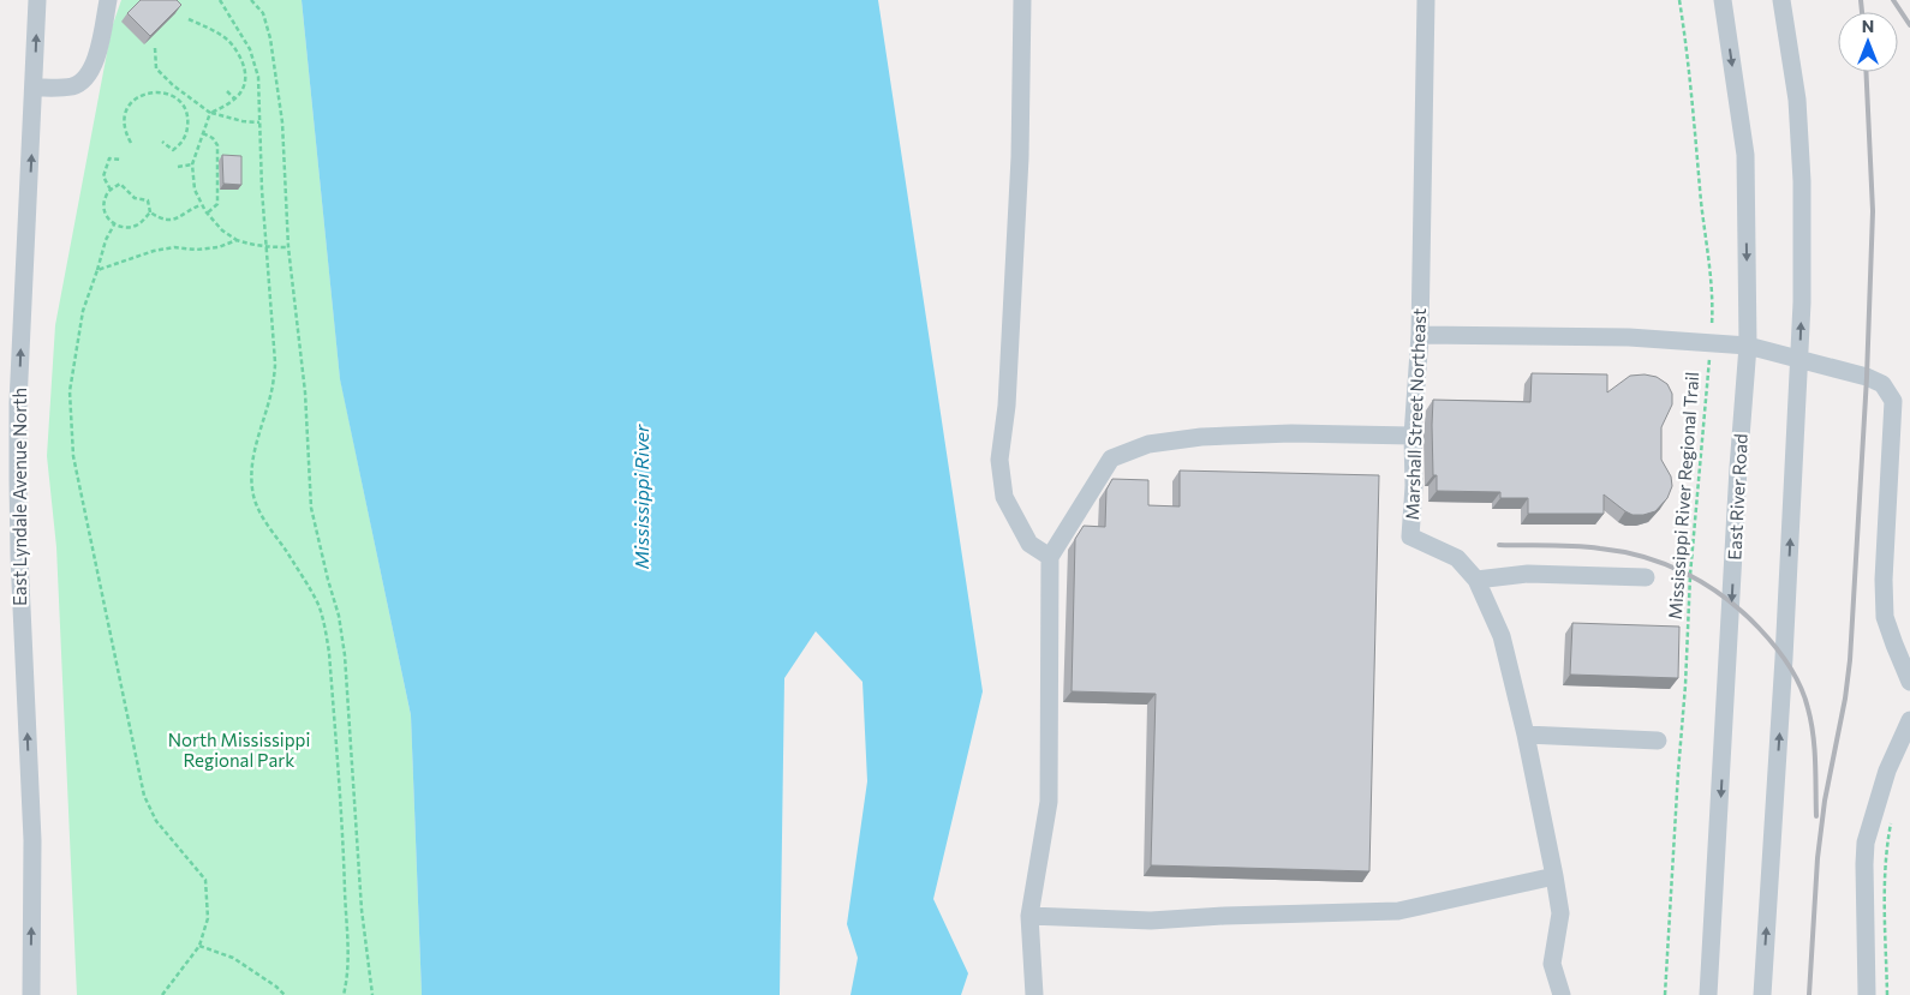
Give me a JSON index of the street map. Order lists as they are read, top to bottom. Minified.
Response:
{"streets":{"street":["Marshall Street Northeast","East Lyndale Avenue North","East River Road"],"path":["Mississippi River Regional Trail"]},"one_way":["East Lyndale Avenue North"],"water":["Mississippi River"],"parks":["North Mississippi Regional Park"],"north":"top"}
